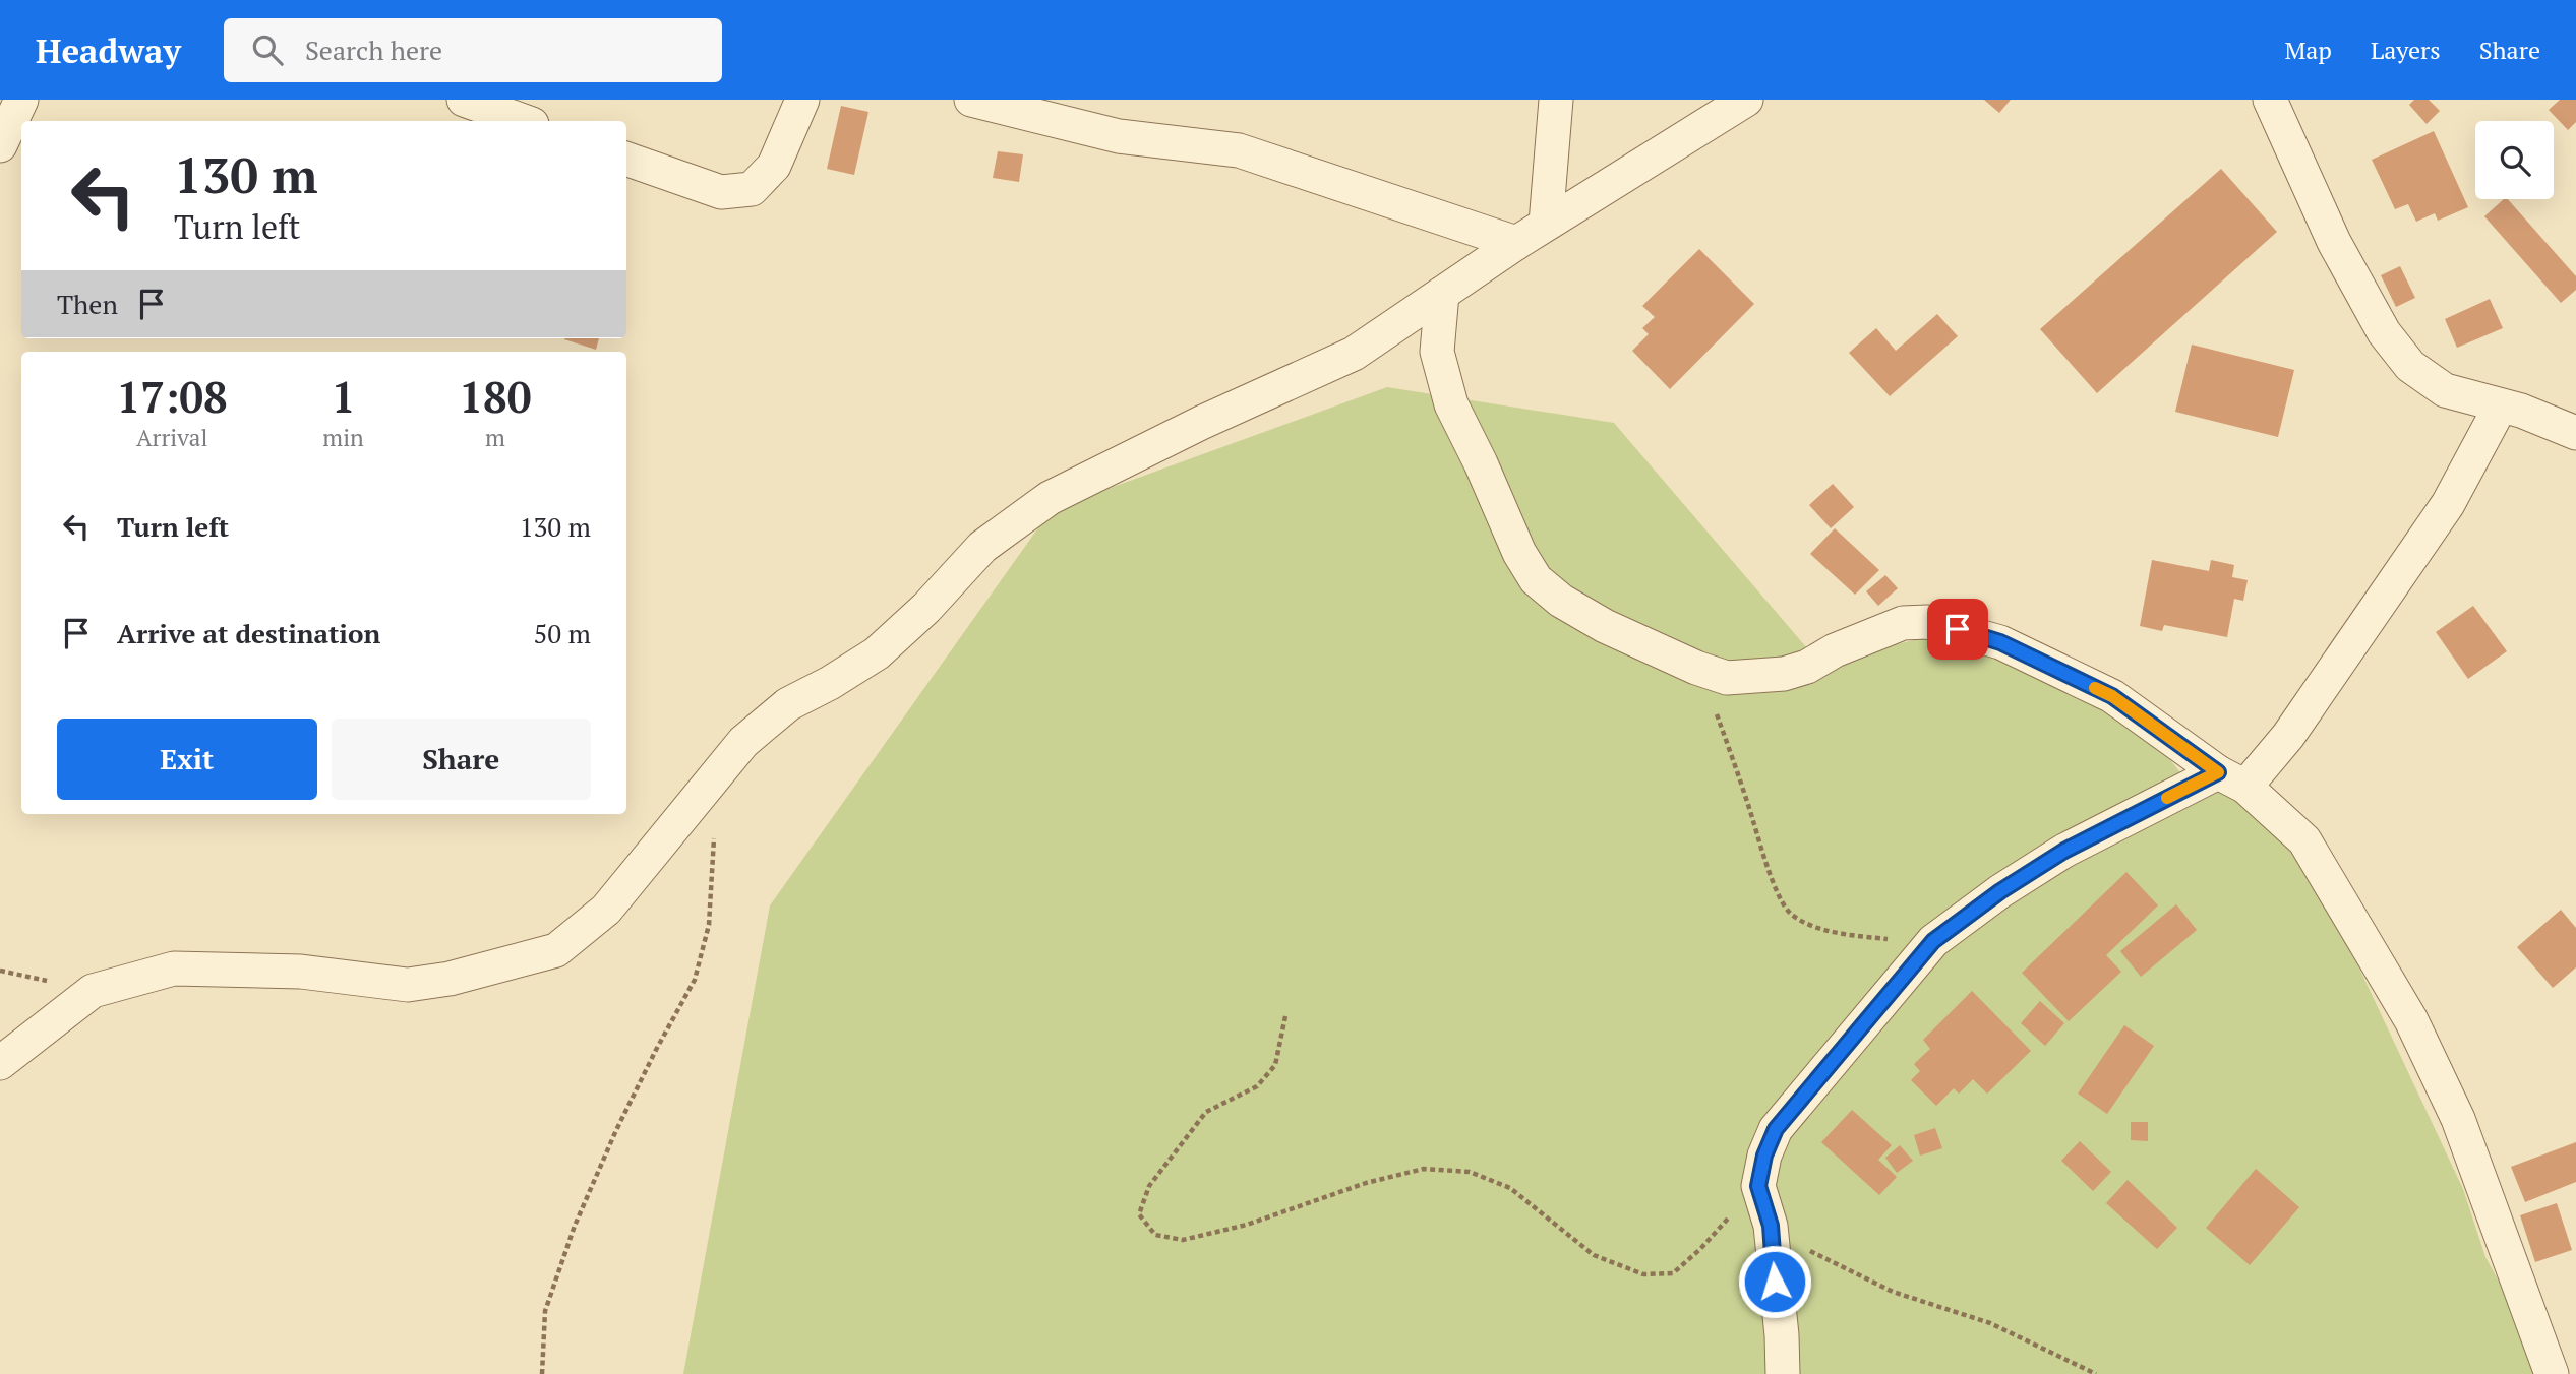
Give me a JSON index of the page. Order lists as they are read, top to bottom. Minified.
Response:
{"page":{"header":"Headway","search":"Search here","nav":["Map","Layers","Share"],"turn":["130 m","Turn left"],"then":"Then","eta":["17:08","Arrival","1","min","180","m"],"list":[{"name":"Turn left","value":"130 m"},{"name":"Arrive at destination","value":"50 m"}],"buttons":["Exit","Share"]}}
